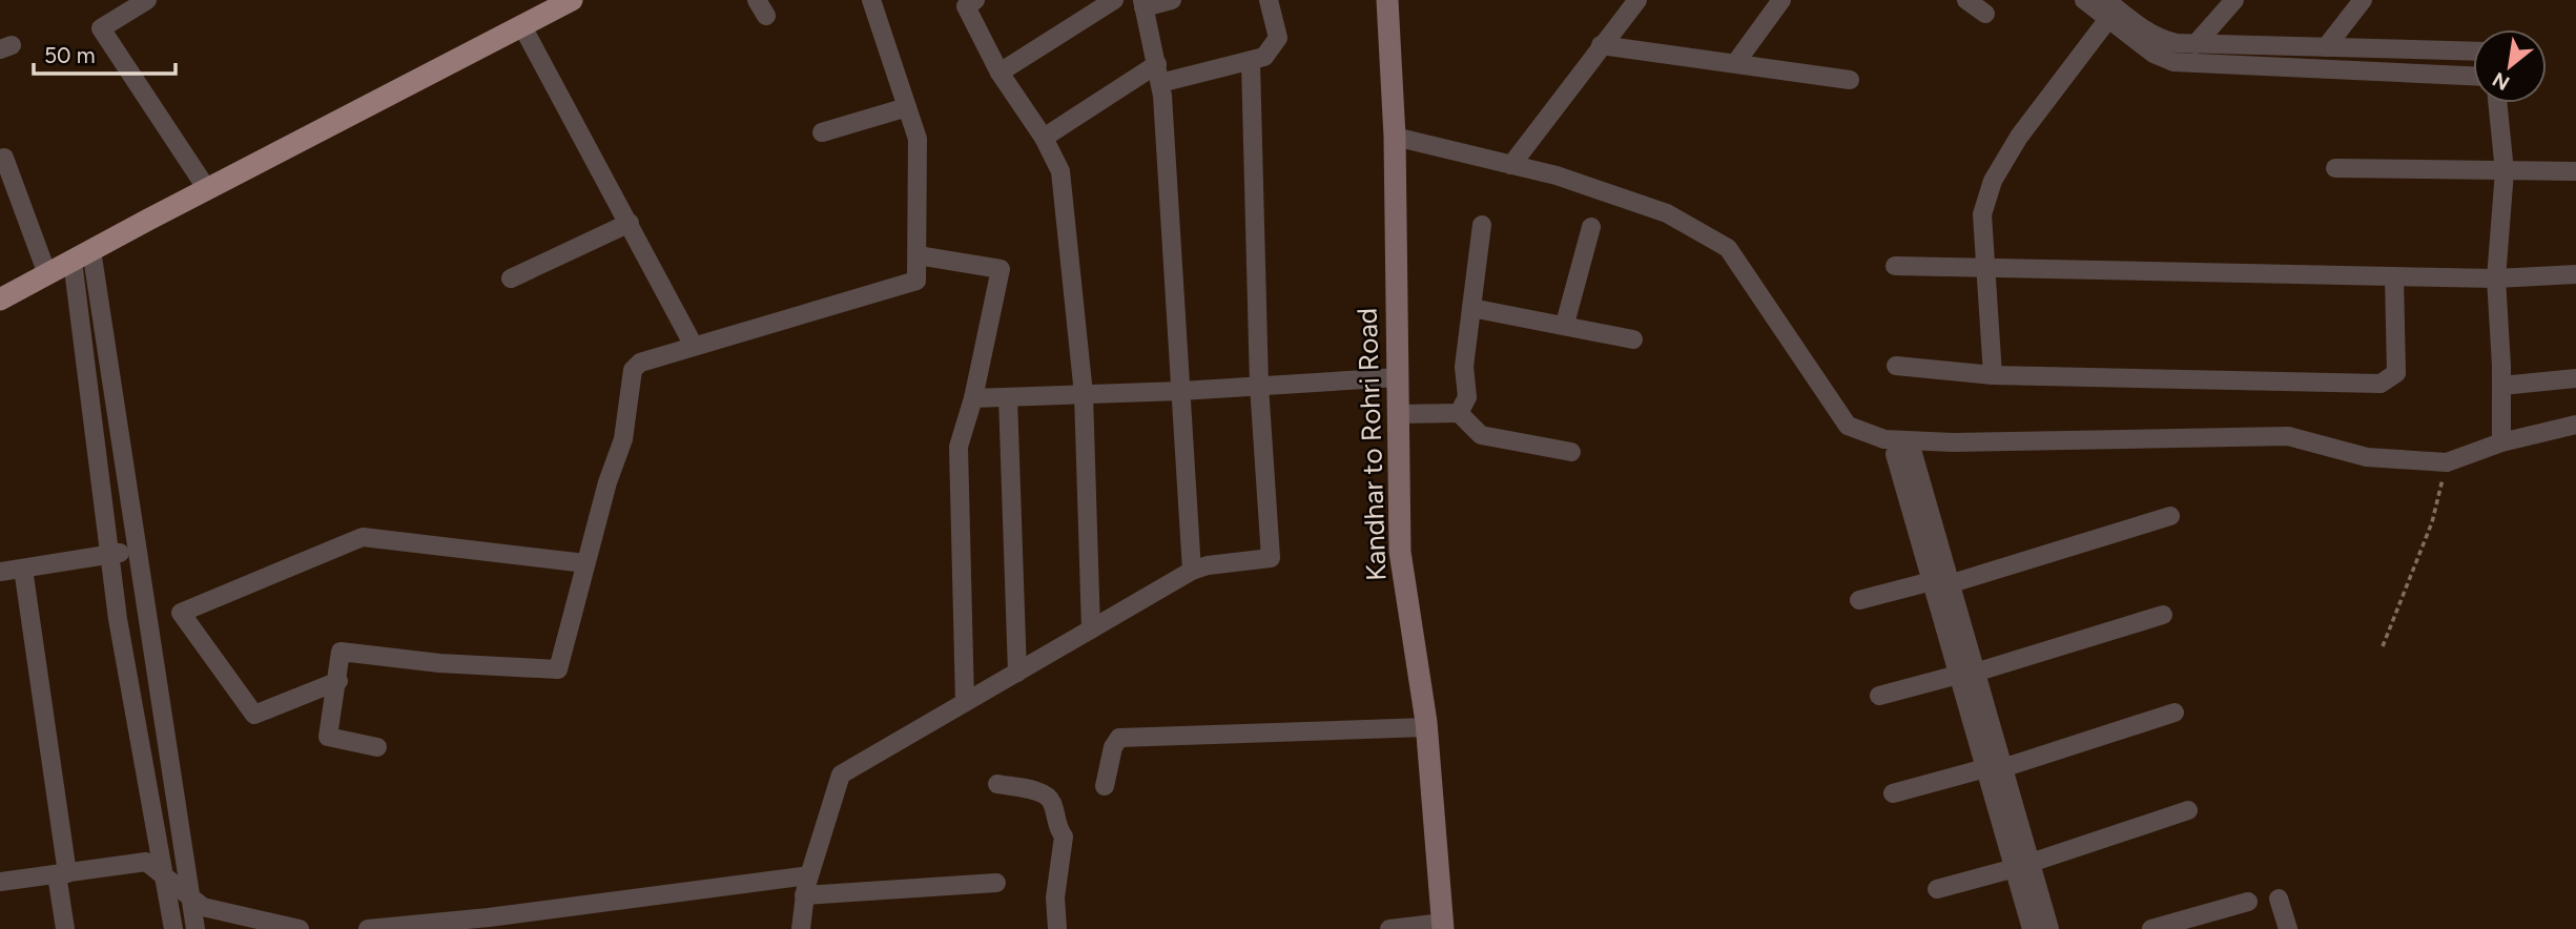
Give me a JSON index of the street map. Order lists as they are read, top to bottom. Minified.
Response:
{"streets":{"street":["Kandhar to Rohri Road"]},"scale_bar":"50 m","north":"bottom left"}
